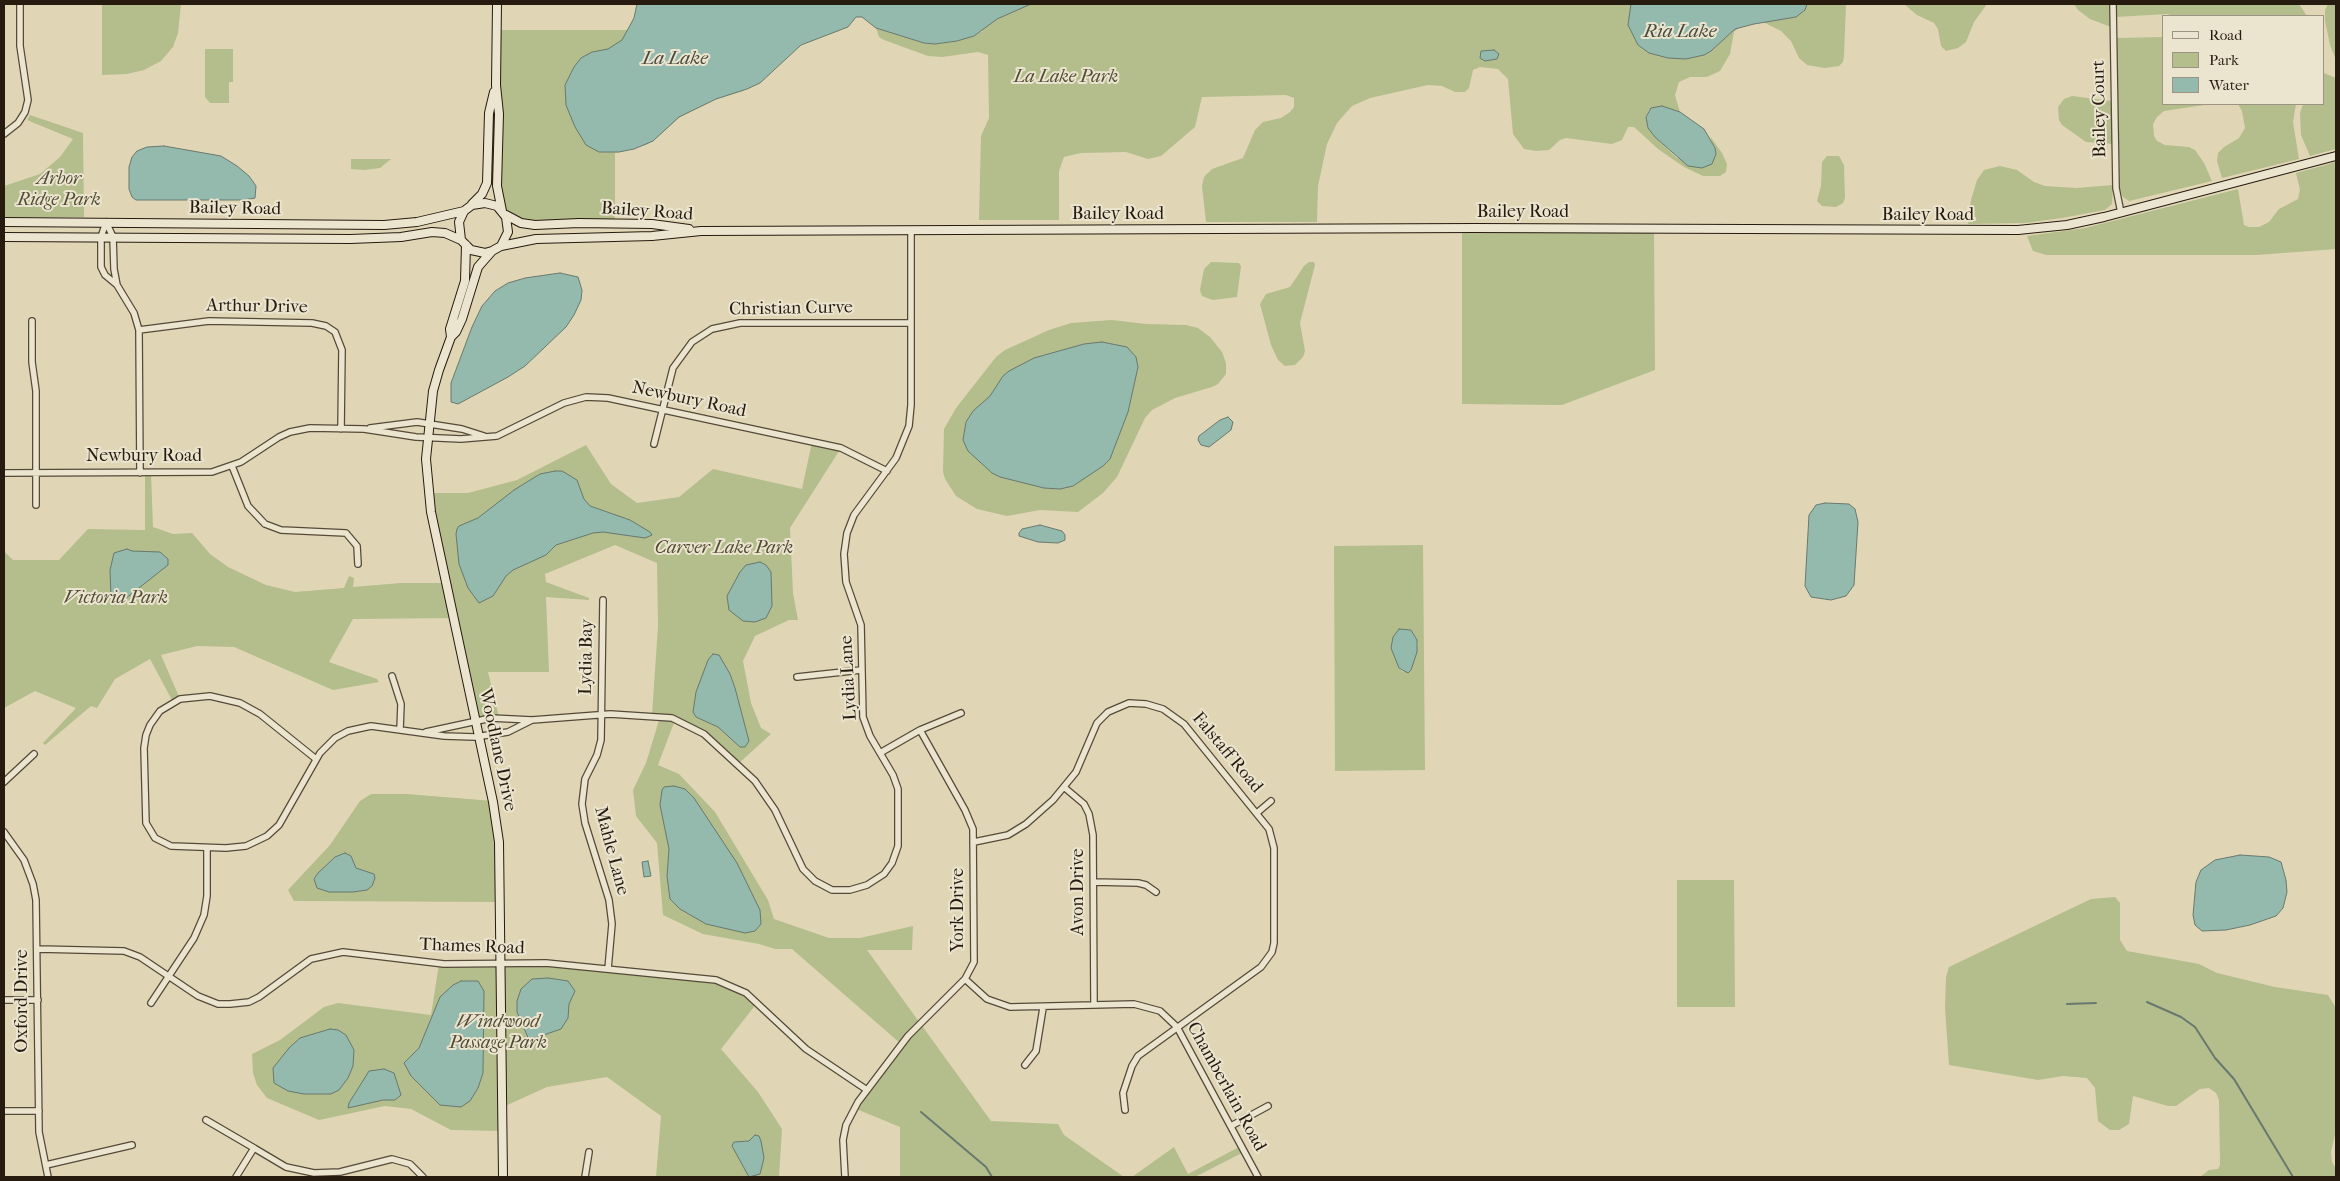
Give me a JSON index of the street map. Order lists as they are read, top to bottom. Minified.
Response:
{"streets":{"main road":["Bailey Road","Woodlane Drive"],"street":["Bailey Court","Arthur Drive","Christian Curve","Newbury Road","Lydia Bay","Lydia Lane","Falstaff Road","Mahle Lane","Avon Drive","York Drive","Thames Road","Oxford Drive","Chamberlain Road"]},"crossings":[["Bailey Court","Bailey Road"],["Bailey Road","Lydia Lane"],["Bailey Road","Woodlane Drive"],["Arthur Drive","Newbury Road"],["Christian Curve","Newbury Road"],["Christian Curve","Lydia Lane"],["Newbury Road","Lydia Lane"],["Newbury Road","Woodlane Drive"],["Lydia Bay","Lydia Lane"],["Lydia Bay","Mahle Lane"],["Lydia Lane","Woodlane Drive"],["Lydia Lane","Mahle Lane"],["Woodlane Drive","Thames Road"],["Falstaff Road","Avon Drive"],["Falstaff Road","York Drive"],["Falstaff Road","Chamberlain Road"],["Mahle Lane","Thames Road"],["Avon Drive","Chamberlain Road"],["York Drive","Thames Road"],["York Drive","Chamberlain Road"],["Thames Road","Oxford Drive"]],"water":["Ria Lake","La Lake"],"parks":["La Lake Park","Arbor Ridge Park","Carver Lake Park","Victoria Park","Windwood Passage Park"],"legend":["Road","Park","Water"]}
